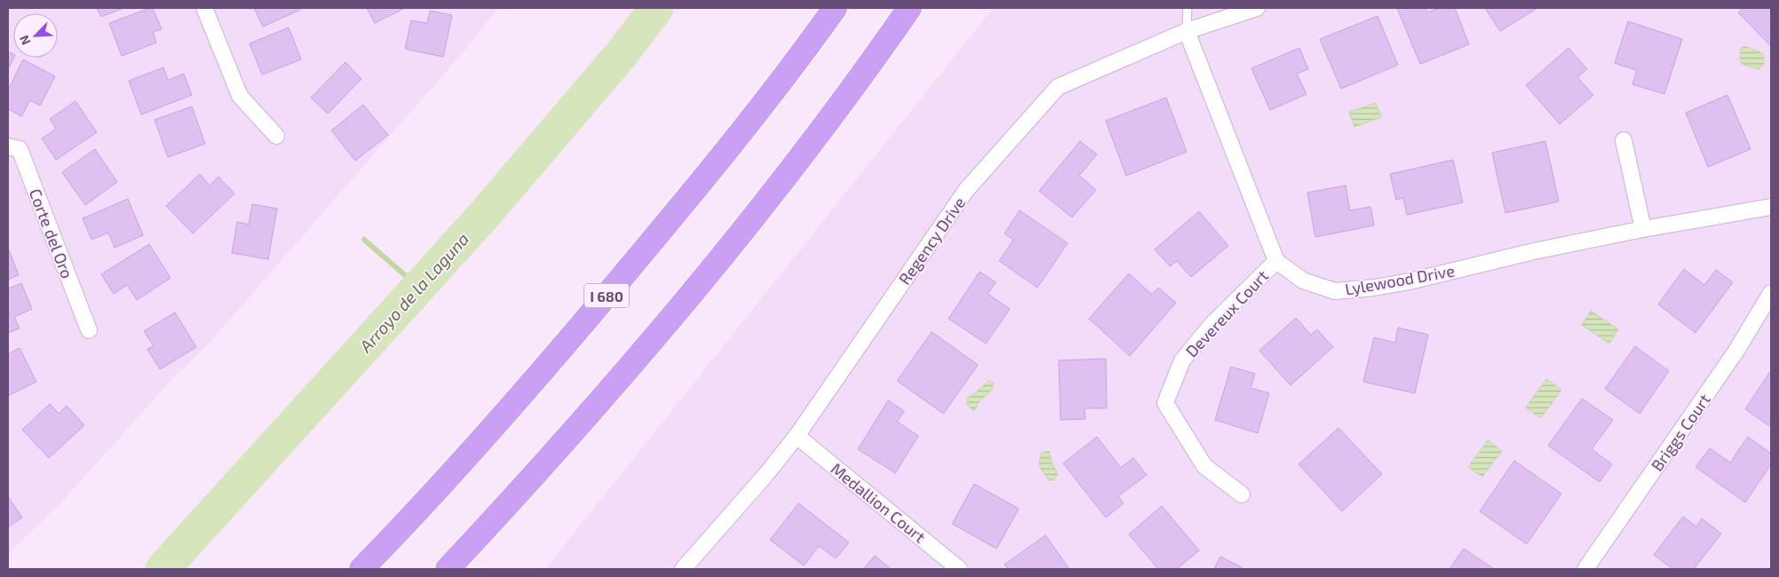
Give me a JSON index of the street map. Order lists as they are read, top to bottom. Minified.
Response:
{"streets":{"highway":["I 680"],"street":["Corte del Oro","Regency Drive","Lylewood Drive","Devereux Court","Briggs Court","Medallion Court"]},"crossings":[["Regency Drive","Medallion Court"],["Lylewood Drive","Devereux Court"]],"water":["Arroyo de la Laguna"],"north":"bottom left"}
